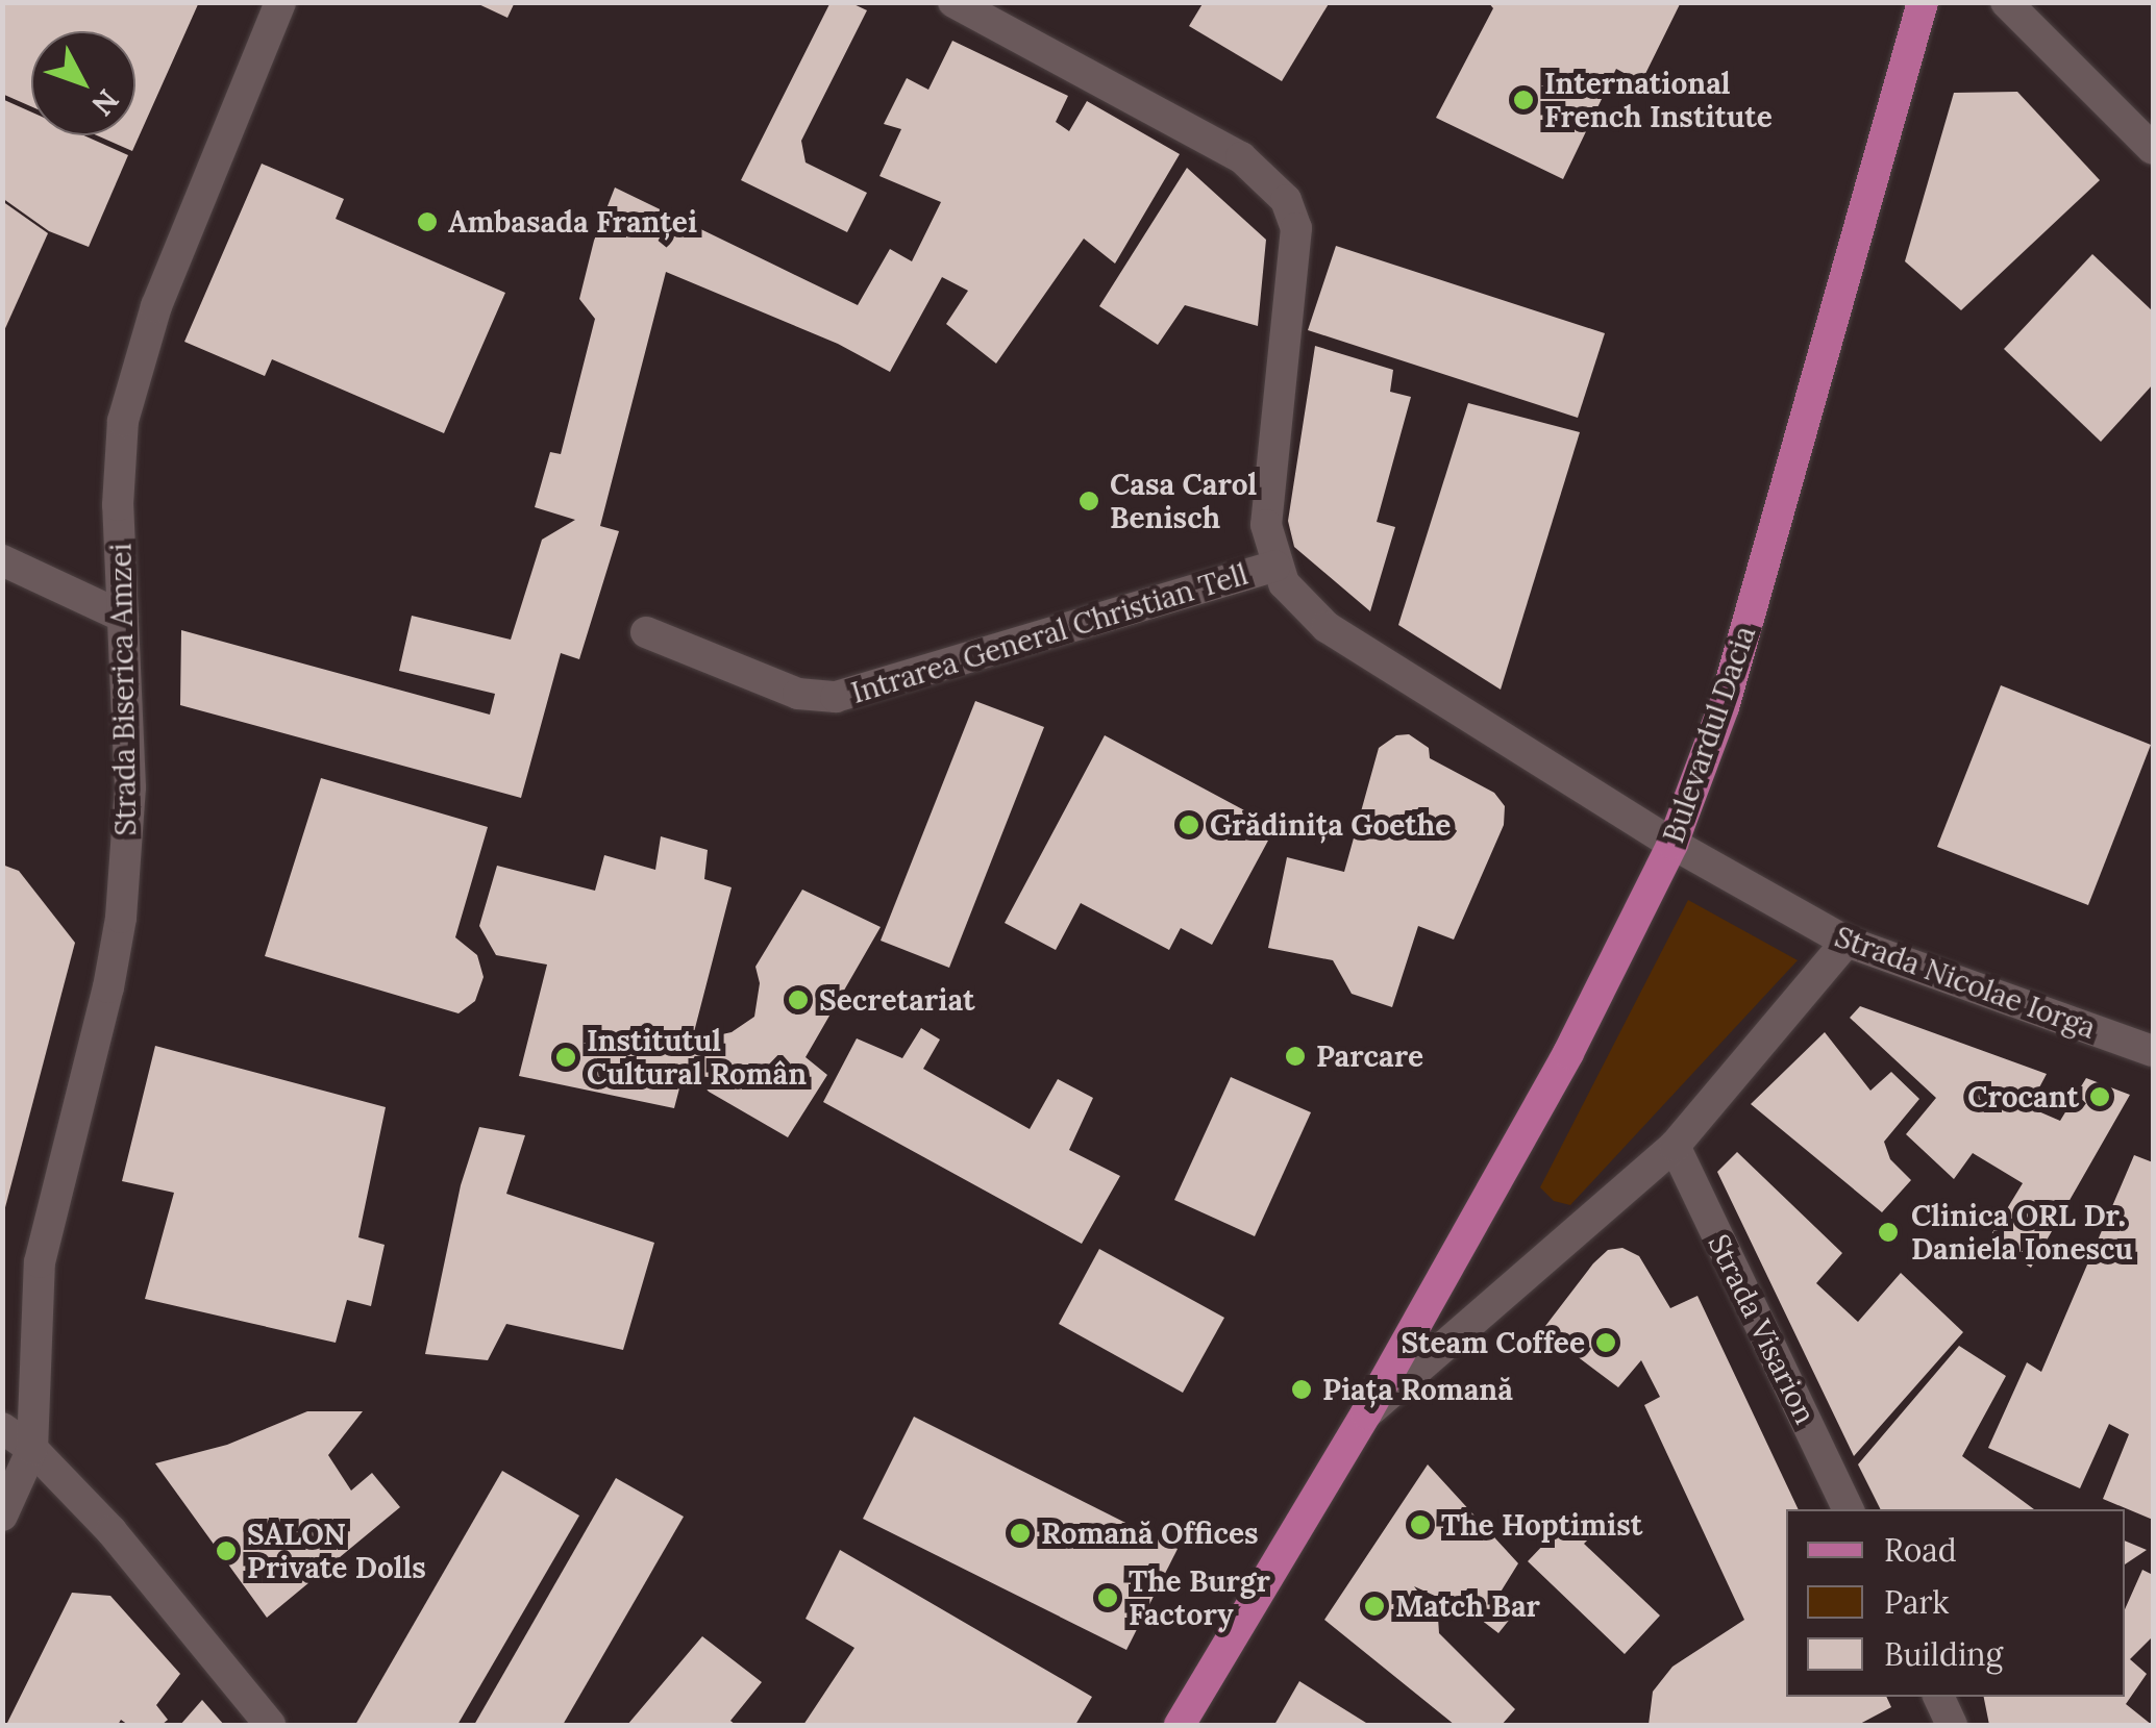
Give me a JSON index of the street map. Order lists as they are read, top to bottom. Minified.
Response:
{"streets":{"main road":["Bulevardul Dacia"],"street":["Intrarea General Christian Tell","Strada Biserica Amzei","Strada Nicolae Iorga","Strada Visarion"]},"crossings":[["Intrarea General Christian Tell","Strada Nicolae Iorga"],["Bulevardul Dacia","Strada Nicolae Iorga"],["Bulevardul Dacia","Strada Visarion"]],"places":["International French Institute","Ambasada Franței","Casa Carol Benisch","Grădinița Goethe","Secretariat","Parcare","Institutul Cultural Român","Crocant","Clinica ORL Dr. Daniela Ionescu","Steam Coffee","Piața Romană","The Hoptimist","Romană Offices","SALON Private Dolls","The Burgr Factory","Match Bar"],"legend":["Road","Park","Building"],"north":"bottom right"}
